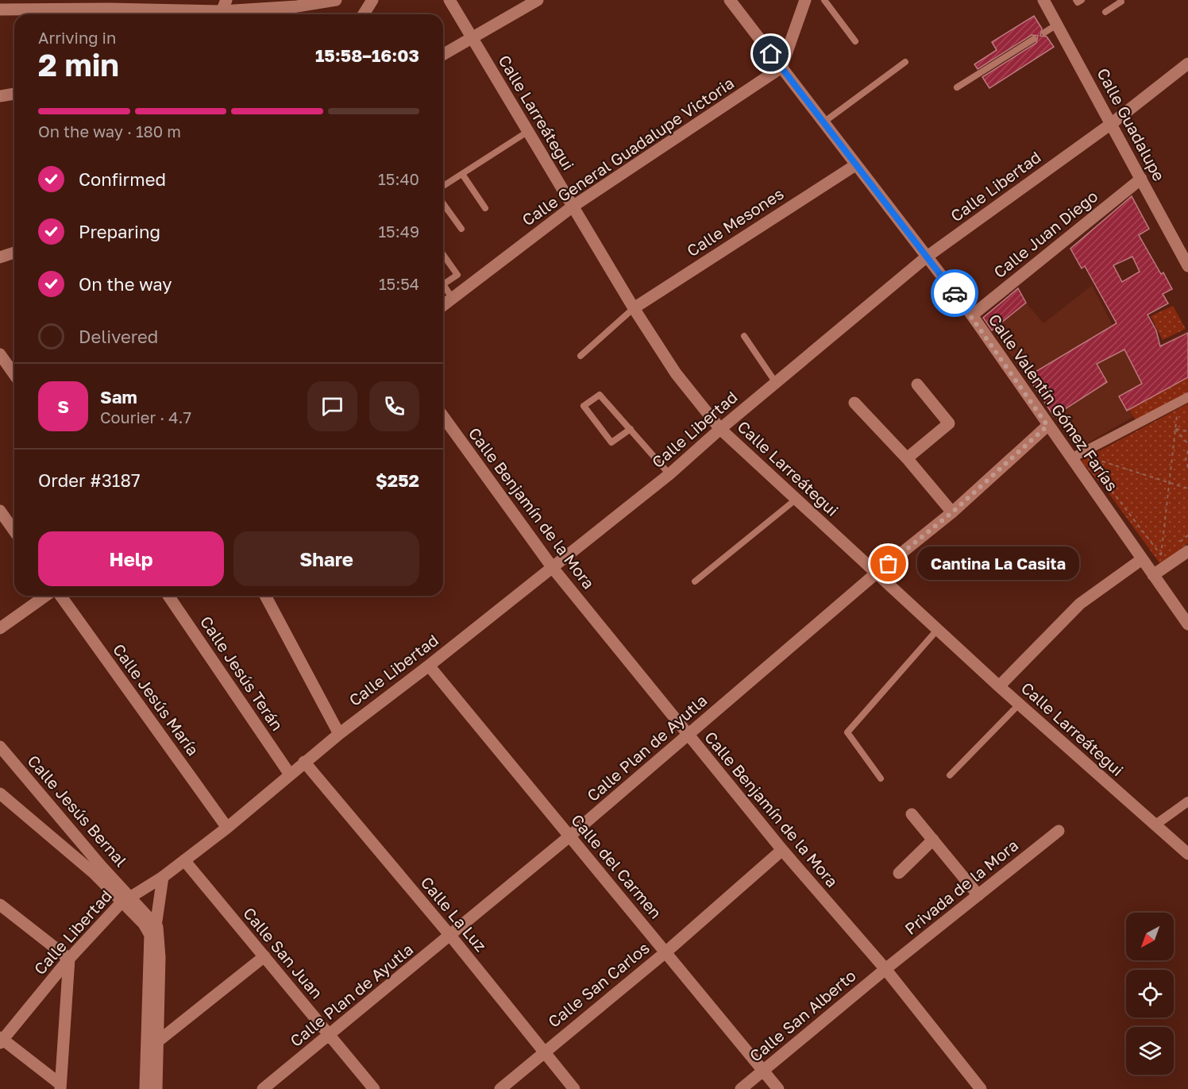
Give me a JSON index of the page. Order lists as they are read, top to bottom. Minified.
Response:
{"streets":{"street":["Calle Larreátegui","Calle Guadalupe","Calle General Guadalupe Victoria","Calle Libertad","Calle Mesones","Calle Juan Diego","Calle Valentín Gómez Farías","Calle Benjamín de la Mora","Calle Jesús Terán","Calle Jesús María","Calle Plan de Ayutla","Calle Jesús Bernal","Calle del Carmen","Privada de la Mora","Calle La Luz","Calle San Juan","Calle San Carlos","Calle San Alberto"]},"crossings":[["Calle Larreátegui","Calle General Guadalupe Victoria"],["Calle Larreátegui","Calle Libertad"],["Calle Larreátegui","Calle Mesones"],["Calle Larreátegui","Calle Plan de Ayutla"],["Calle Guadalupe","Calle Libertad"],["Calle Guadalupe","Calle Juan Diego"],["Calle General Guadalupe Victoria","Calle Valentín Gómez Farías"],["Calle Libertad","Calle Valentín Gómez Farías"],["Calle Libertad","Calle Benjamín de la Mora"],["Calle Libertad","Calle Jesús Terán"],["Calle Libertad","Calle Jesús María"],["Calle Libertad","Calle Jesús Bernal"],["Calle Libertad","Calle del Carmen"],["Calle Libertad","Calle La Luz"],["Calle Libertad","Calle San Juan"],["Calle Mesones","Calle Valentín Gómez Farías"],["Calle Juan Diego","Calle Valentín Gómez Farías"],["Calle Valentín Gómez Farías","Calle Plan de Ayutla"],["Calle Benjamín de la Mora","Calle Plan de Ayutla"],["Calle Benjamín de la Mora","Privada de la Mora"],["Calle Benjamín de la Mora","Calle San Carlos"],["Calle Benjamín de la Mora","Calle San Alberto"],["Calle Plan de Ayutla","Calle del Carmen"],["Calle Plan de Ayutla","Calle La Luz"],["Calle Plan de Ayutla","Calle San Juan"],["Calle del Carmen","Calle San Carlos"],["Calle del Carmen","Calle San Alberto"],["Privada de la Mora","Calle San Alberto"],["Calle La Luz","Calle San Carlos"]],"places":["Cantina La Casita"],"north":"bottom left","page":{"heading":["2 min","Arriving in","15:58–16:03"],"panel":["Sam","Courier · 4.7","Order #3187","$252"],"bar":"On the way · 180 m","list":[["Confirmed","15:40"],["Preparing","15:49"],["On the way","15:54"],"Delivered"],"round":"S","buttons":["Help","Share"],"bubble":"Cantina La Casita"}}
